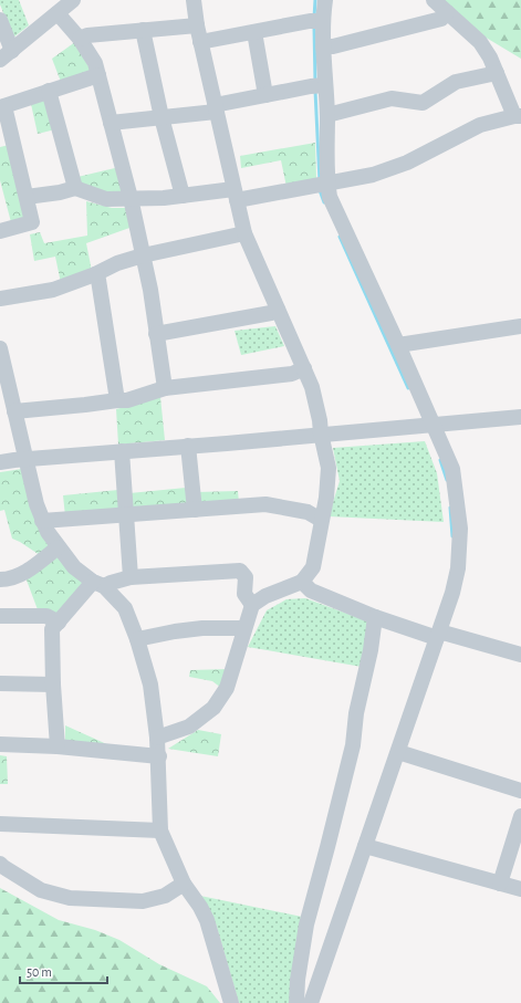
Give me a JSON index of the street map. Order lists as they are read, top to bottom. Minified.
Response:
{"scale_bar":"50 m"}
